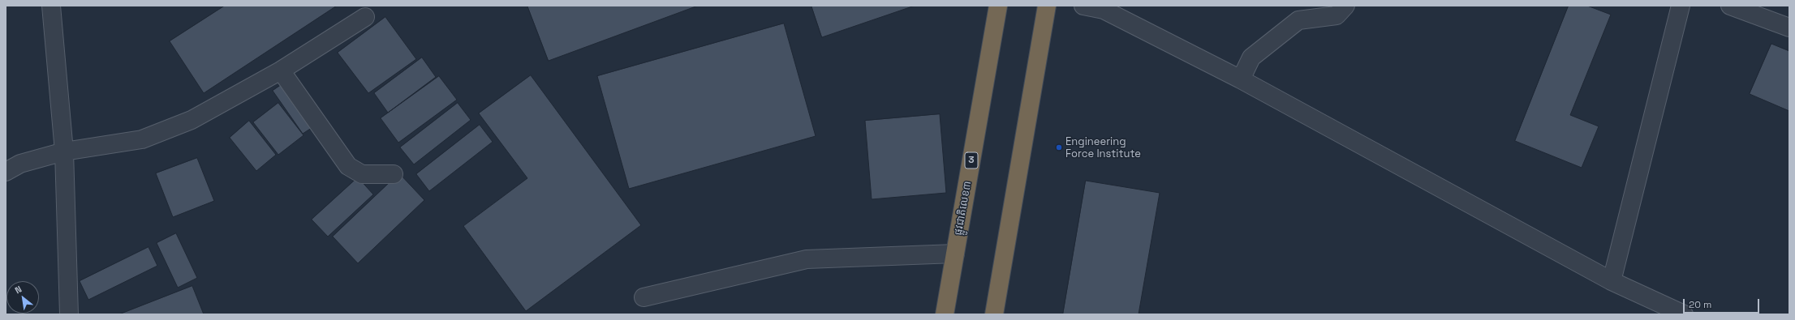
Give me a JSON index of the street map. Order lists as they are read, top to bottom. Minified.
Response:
{"streets":{"highway":["3","ផ្លូវជាតិលេខ៣"]},"places":["Engineering Force Institute"],"scale_bar":"20 m","north":"top left"}
